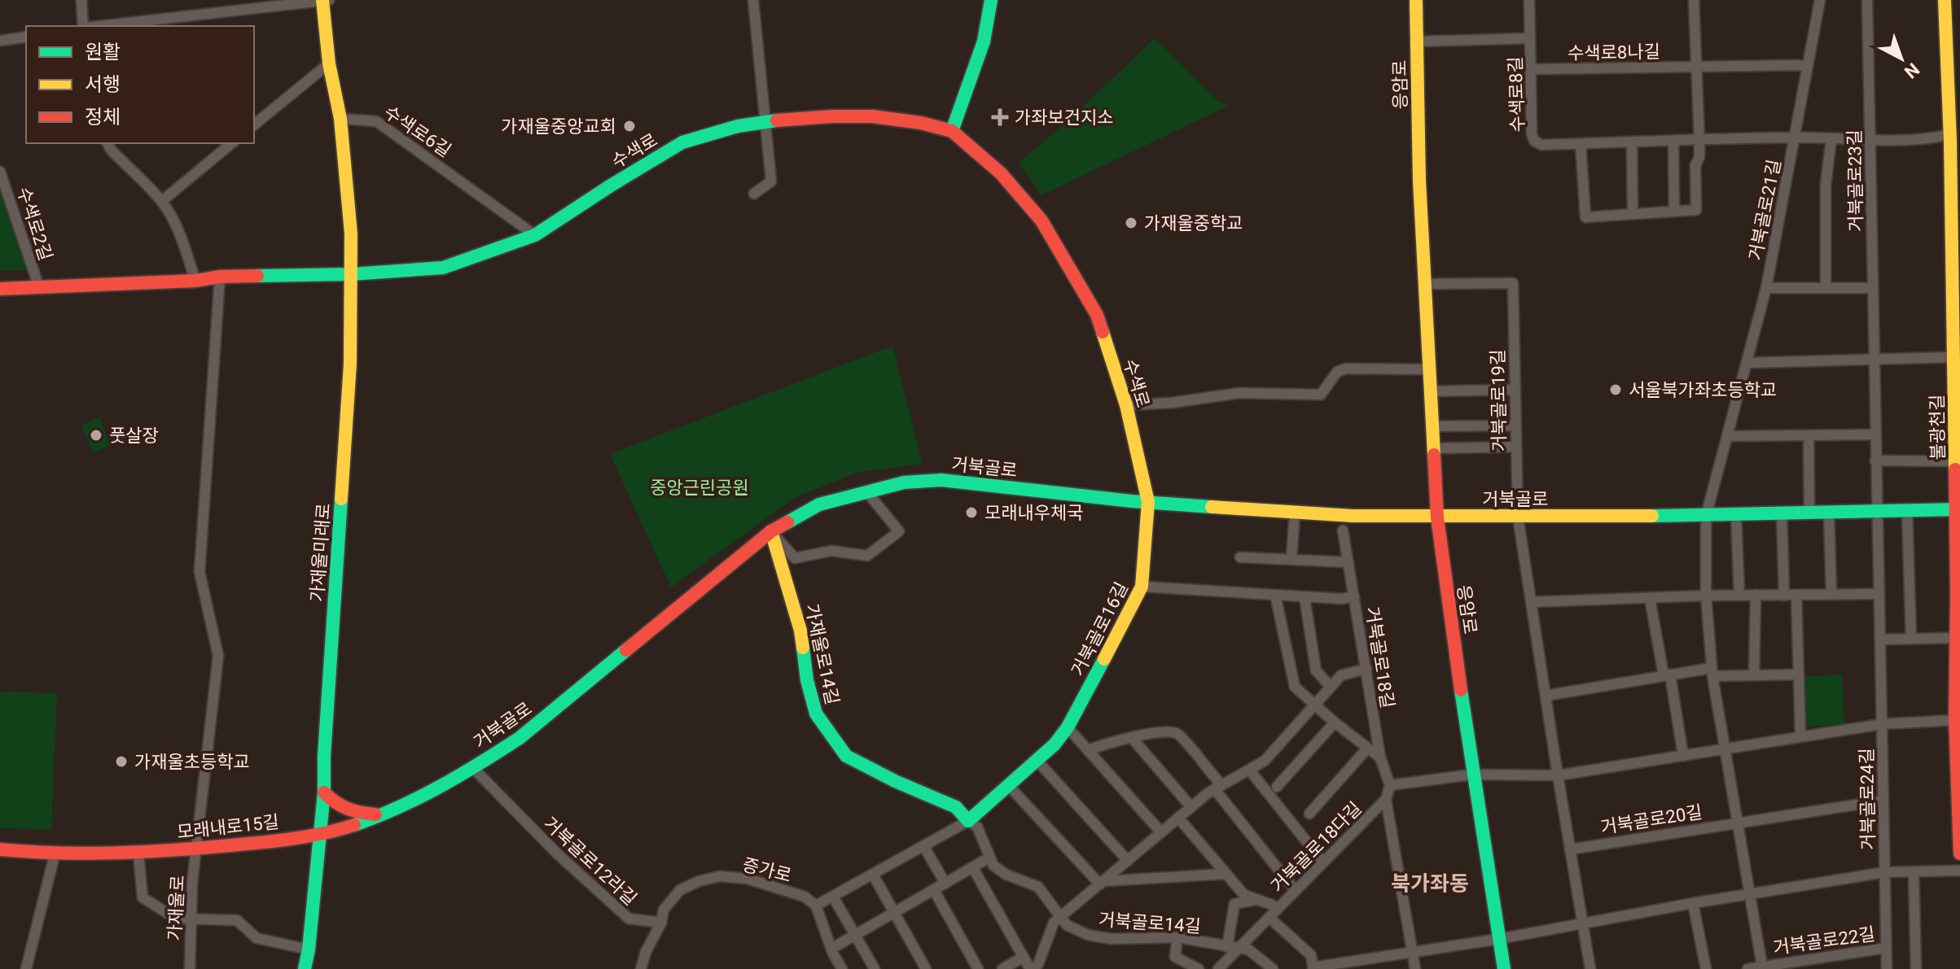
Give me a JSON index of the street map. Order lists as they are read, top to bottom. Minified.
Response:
{"streets":{"street":["수색로8나길","응암로","수색로8길","수색로6길","수색로","거북골로23길","거북골로21길","수색로2길","거북골로19길","불광천길","거북골로","가재울미래로","거북골로16길","가재울로14길","거북골로18길","거북골로24길","거북골로20길","모래내로15길","거북골로18다길","거북골로12라길","증가로","가재울로","거북골로14길","거북골로22길"]},"crossings":[["수색로8나길","수색로8길"],["수색로8나길","거북골로21길"],["응암로","수색로8길"],["응암로","거북골로19길"],["응암로","거북골로"],["수색로8길","거북골로21길"],["수색로6길","수색로"],["수색로6길","가재울미래로"],["수색로","거북골로"],["수색로","가재울미래로"],["수색로","거북골로16길"],["거북골로23길","거북골로21길"],["거북골로23길","거북골로"],["거북골로23길","거북골로24길"],["거북골로21길","불광천길"],["거북골로21길","거북골로"],["거북골로21길","거북골로22길"],["거북골로19길","거북골로"],["불광천길","거북골로"],["불광천길","거북골로24길"],["거북골로","가재울미래로"],["거북골로","거북골로16길"],["거북골로","가재울로14길"],["거북골로","거북골로24길"],["거북골로","모래내로15길"],["거북골로","거북골로12라길"],["거북골로","거북골로22길"],["가재울미래로","모래내로15길"],["거북골로16길","가재울로14길"],["거북골로16길","거북골로14길"],["가재울로14길","거북골로14길"],["거북골로24길","거북골로22길"],["거북골로20길","거북골로22길"],["모래내로15길","가재울로"],["거북골로18다길","거북골로14길"],["거북골로12라길","증가로"]],"districts":["북가좌동"],"parks":["중앙근린공원"],"places":{"health":["가좌보건지소"],"other":["가재울중앙교회","가재울중학교","서울북가좌초등학교","풋살장","모래내우체국","가재울초등학교"]},"legend":["원활","서행","정체"],"north":"bottom right"}
